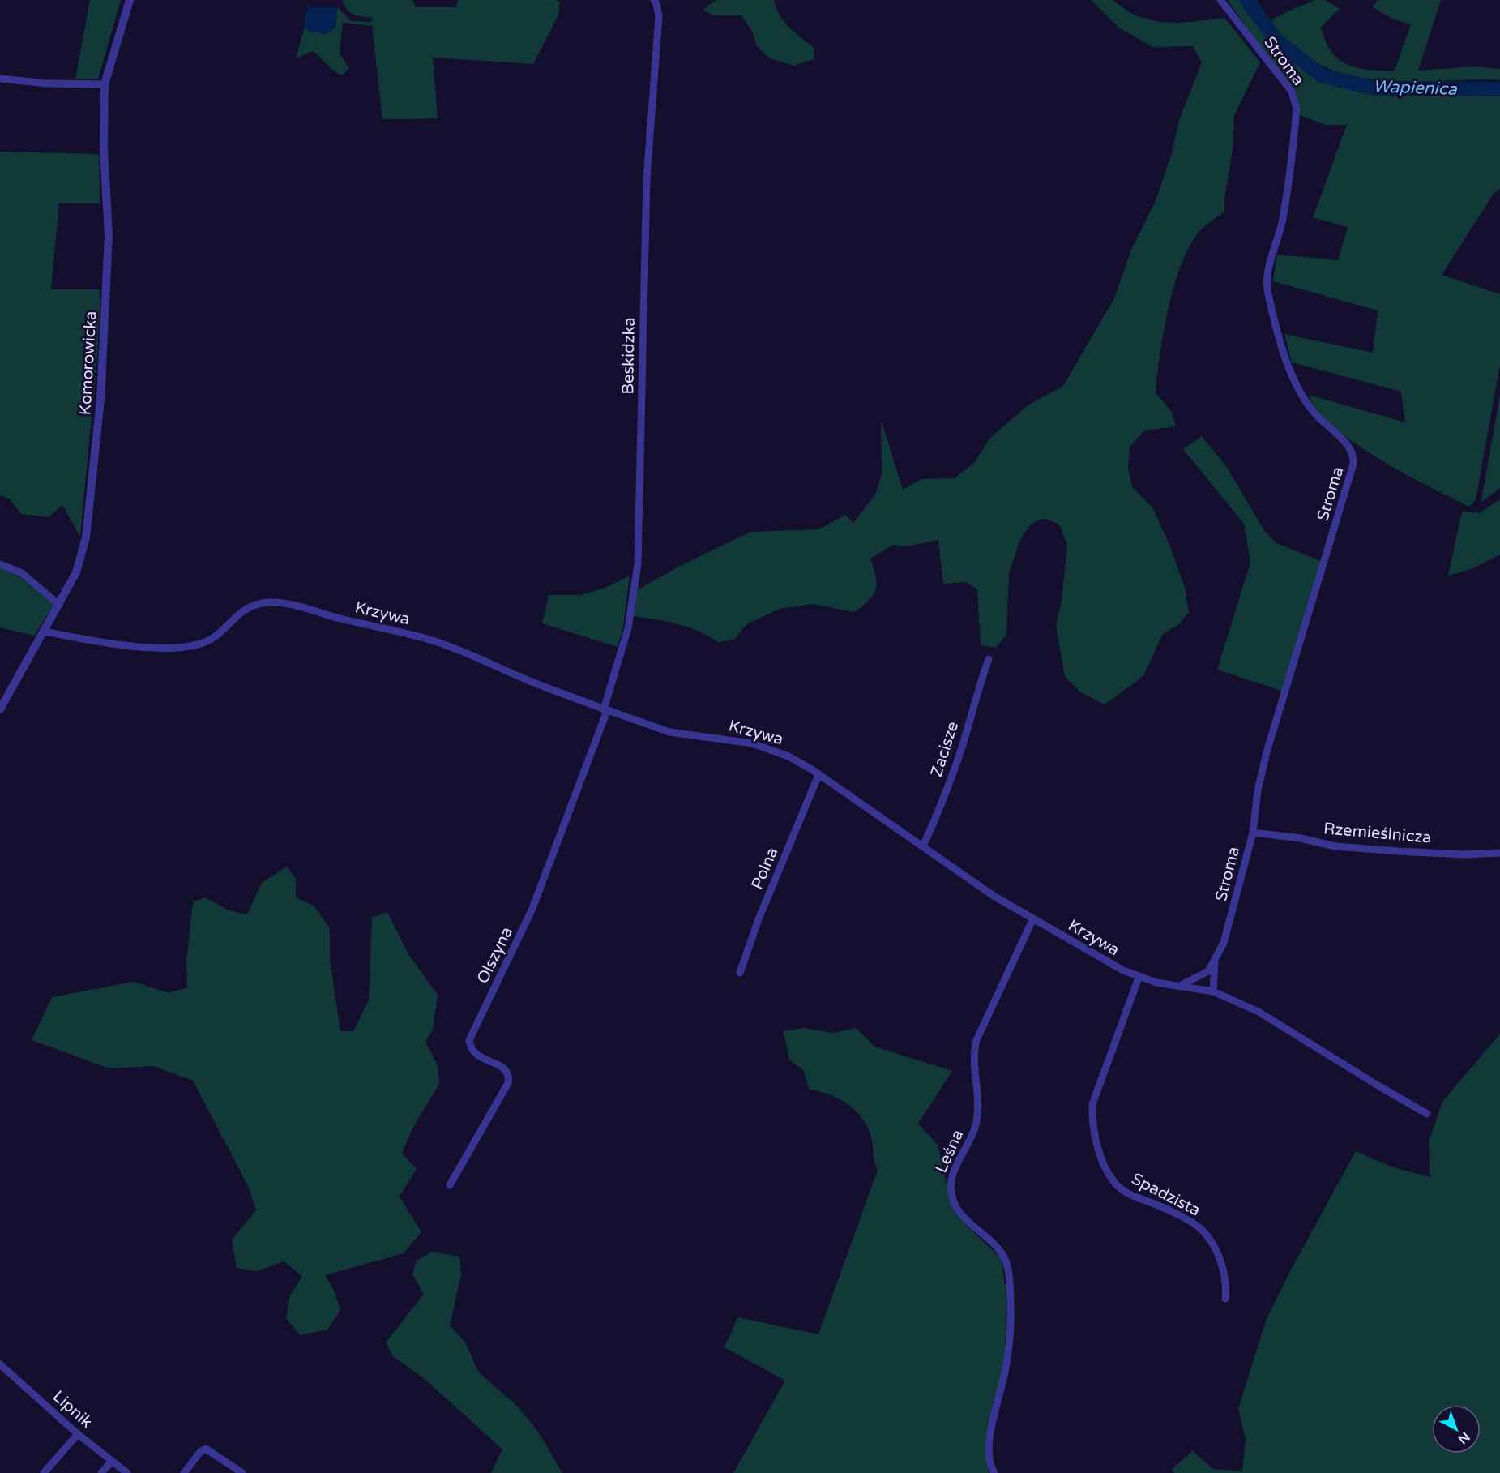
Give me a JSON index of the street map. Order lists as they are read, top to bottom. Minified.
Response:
{"streets":{"street":["Stroma","Beskidzka","Komorowicka","Krzywa","Zacisze","Rzemieślnicza","Polna","Olszyna","Leśna","Spadzista","Lipnik"]},"crossings":[["Stroma","Krzywa"],["Stroma","Rzemieślnicza"],["Beskidzka","Krzywa"],["Beskidzka","Olszyna"],["Komorowicka","Krzywa"],["Krzywa","Zacisze"],["Krzywa","Polna"],["Krzywa","Olszyna"],["Krzywa","Leśna"],["Krzywa","Spadzista"]],"water":["Wapienica"],"north":"bottom right"}
